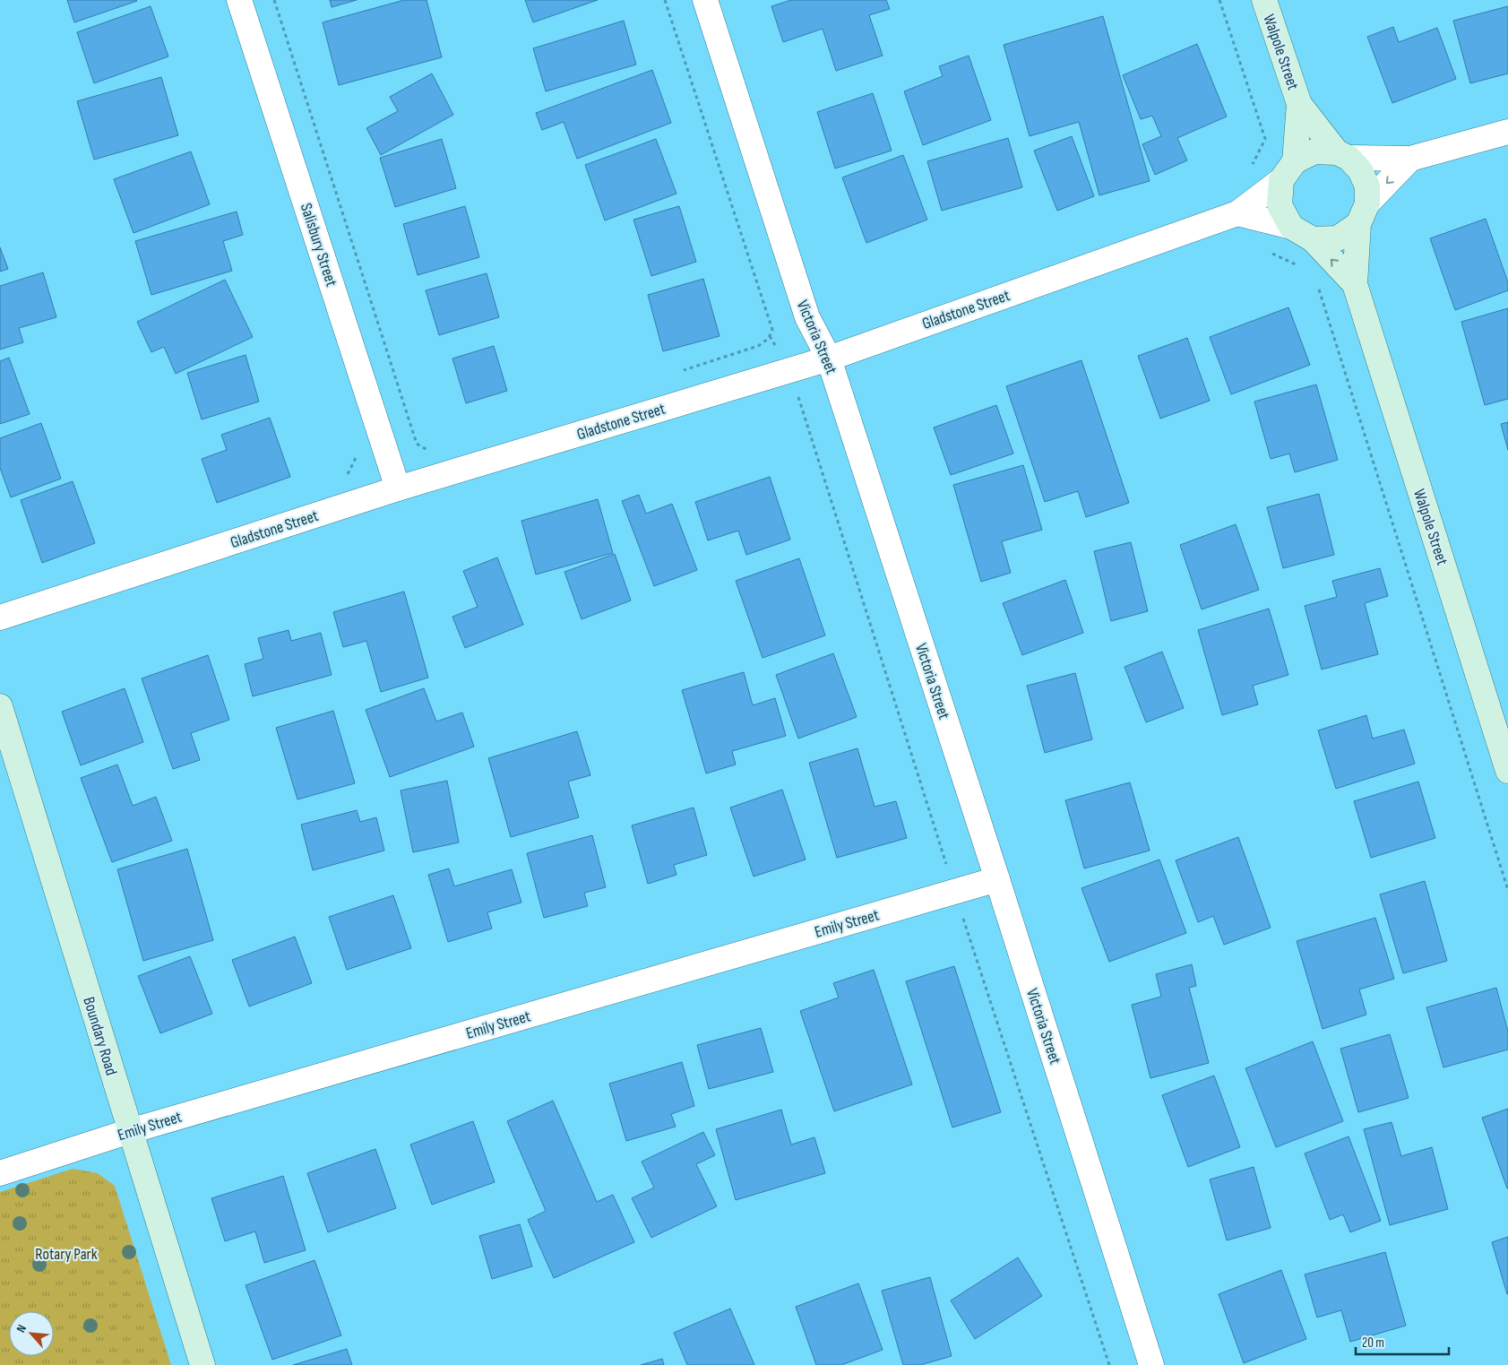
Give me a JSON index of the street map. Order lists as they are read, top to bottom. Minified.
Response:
{"streets":{"street":["Walpole Street","Salisbury Street","Gladstone Street","Victoria Street","Emily Street","Boundary Road"]},"crossings":[["Walpole Street","Gladstone Street"],["Salisbury Street","Gladstone Street"],["Gladstone Street","Victoria Street"],["Victoria Street","Emily Street"],["Emily Street","Boundary Road"]],"parks":["Rotary Park"],"scale_bar":"20 m","north":"top left"}
